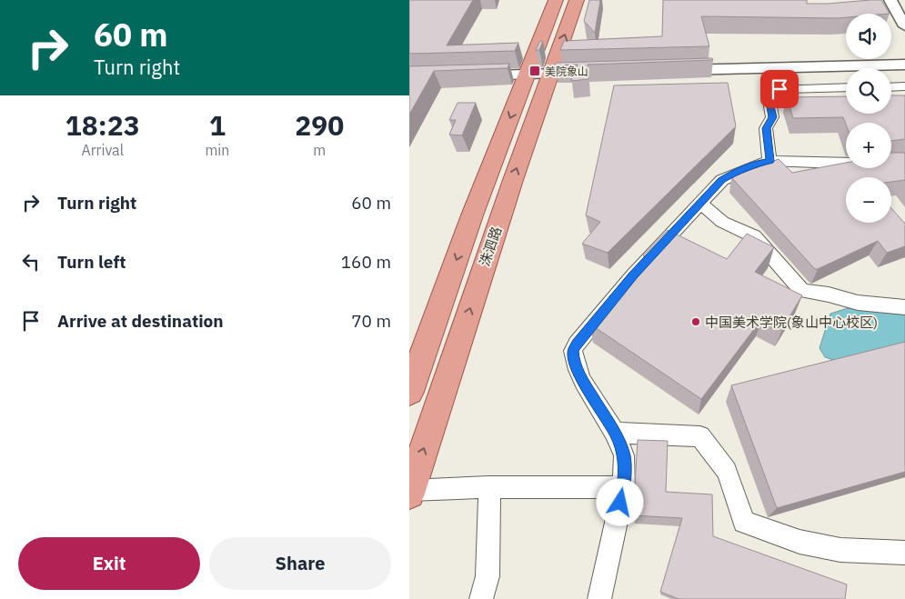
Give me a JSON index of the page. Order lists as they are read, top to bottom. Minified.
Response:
{"streets":{"main road":["洙泗路"]},"places":{"transit":["美院象山"],"other":["中国美术学院(象山中心校区)"]},"page":{"turn":["60 m","Turn right"],"map_buttons":["+","−"],"eta":["18:23","Arrival","1","min","290","m"],"list":[{"name":"Turn right","value":"60 m"},{"name":"Turn left","value":"160 m"},{"name":"Arrive at destination","value":"70 m"}],"buttons":["Exit","Share"]}}
